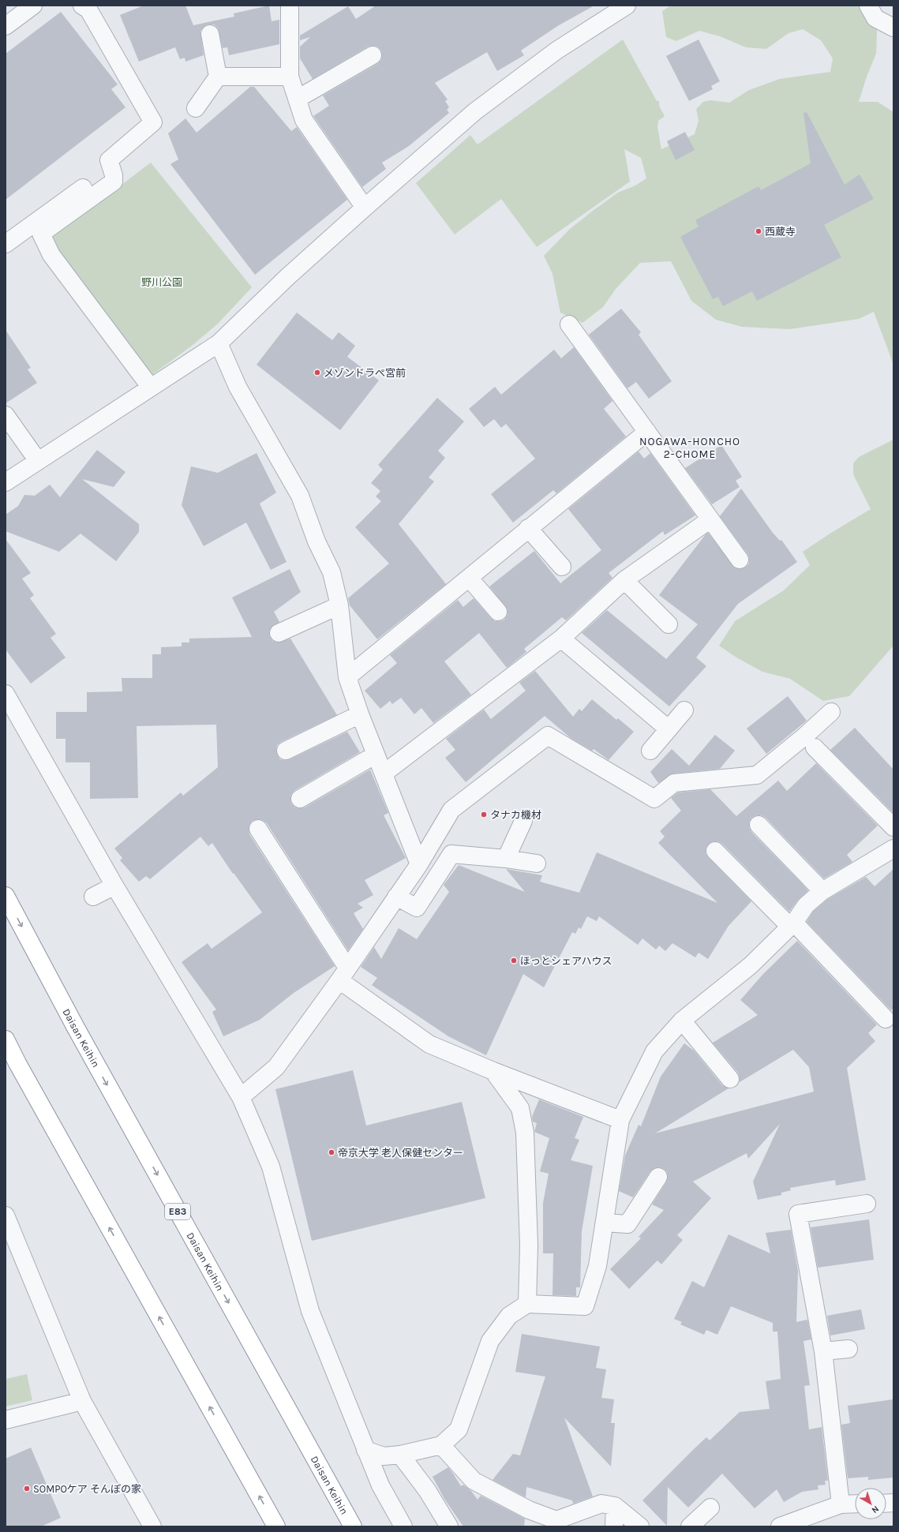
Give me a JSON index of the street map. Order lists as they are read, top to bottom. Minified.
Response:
{"streets":{"highway":["Daisan Keihin","E83"]},"districts":["NOGAWA-HONCHO 2-CHOME"],"parks":["野川公園"],"places":["西蔵寺","メゾンドラぺ宮前","タナカ機材","ほっとシェアハウス","帝京大学 老人保健センター","SOMPOケア そんぽの家"],"north":"bottom right"}
